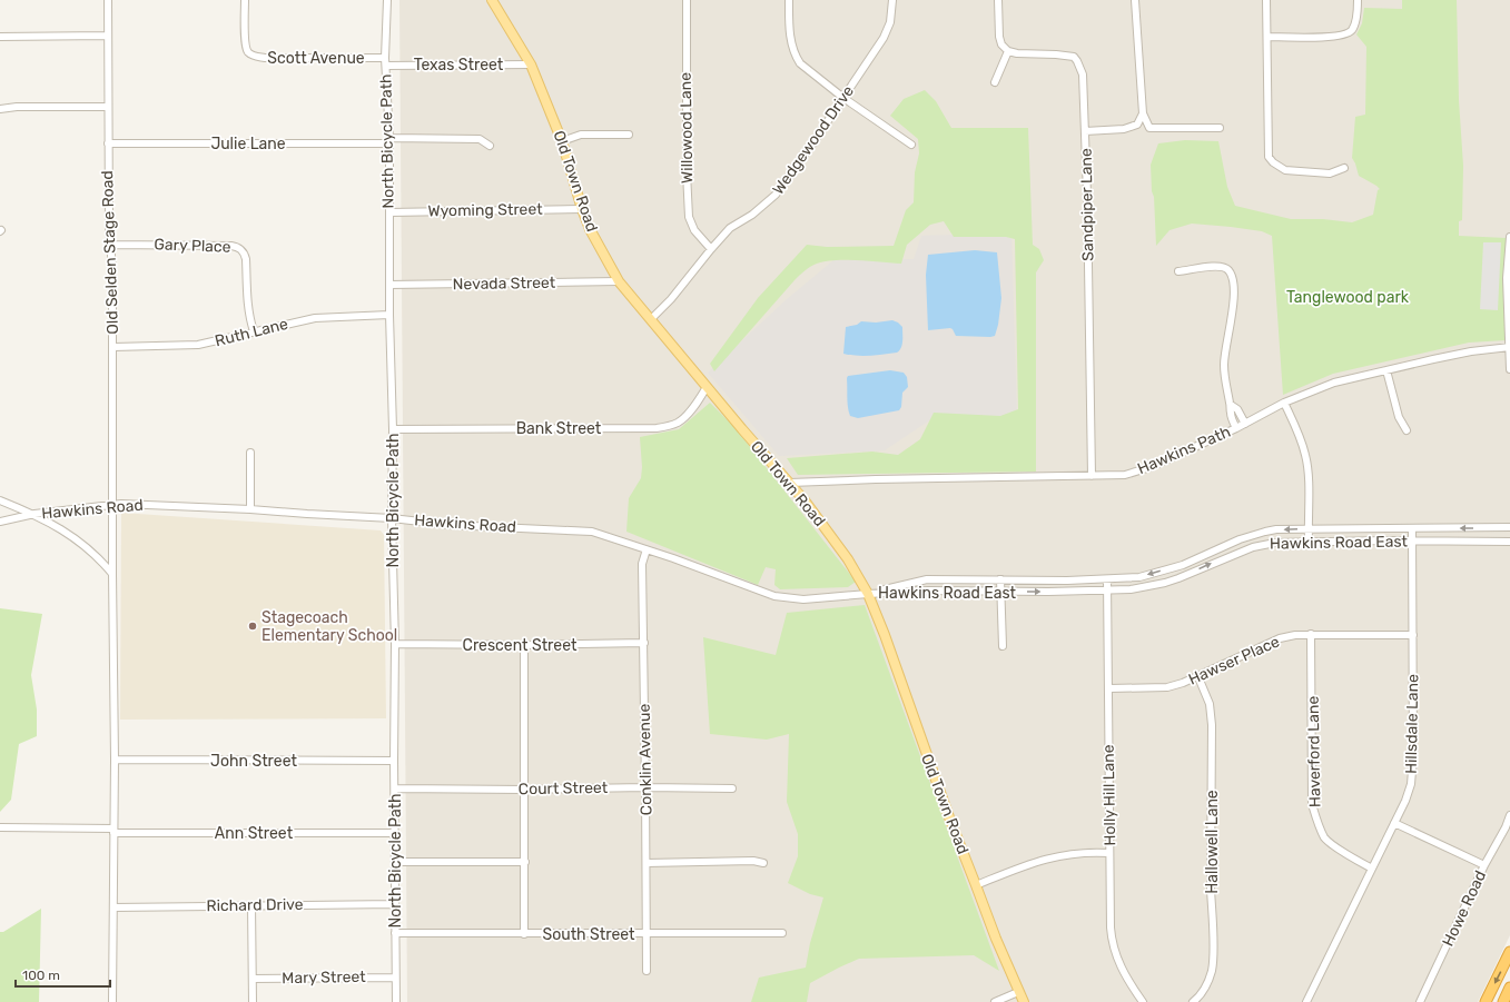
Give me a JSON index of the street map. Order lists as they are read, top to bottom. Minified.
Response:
{"streets":{"main road":["Old Town Road"],"street":["Scott Avenue","Texas Street","Willowood Lane","Wedgewood Drive","North Bicycle Path","Julie Lane","Sandpiper Lane","Wyoming Street","Gary Place","Old Selden Stage Road","Nevada Street","Ruth Lane","Bank Street","Hawkins Path","Hawkins Road","Hawkins Road East","Crescent Street","Hawser Place","Hillsdale Lane","Haverford Lane","Conklin Avenue","John Street","Court Street","Holly Hill Lane","Ann Street","Hallowell Lane","Richard Drive","Howe Road","South Street","Mary Street"]},"crossings":[["Scott Avenue","North Bicycle Path"],["Texas Street","North Bicycle Path"],["Texas Street","Old Town Road"],["Willowood Lane","Wedgewood Drive"],["Wedgewood Drive","Old Town Road"],["North Bicycle Path","Julie Lane"],["North Bicycle Path","Wyoming Street"],["North Bicycle Path","Nevada Street"],["North Bicycle Path","Ruth Lane"],["North Bicycle Path","Bank Street"],["North Bicycle Path","Hawkins Road"],["North Bicycle Path","Crescent Street"],["North Bicycle Path","John Street"],["North Bicycle Path","Court Street"],["North Bicycle Path","Ann Street"],["North Bicycle Path","Richard Drive"],["North Bicycle Path","South Street"],["North Bicycle Path","Mary Street"],["Julie Lane","Old Selden Stage Road"],["Old Town Road","Wyoming Street"],["Old Town Road","Nevada Street"],["Old Town Road","Bank Street"],["Old Town Road","Hawkins Path"],["Old Town Road","Hawkins Road"],["Old Town Road","Hawkins Road East"],["Sandpiper Lane","Hawkins Path"],["Gary Place","Old Selden Stage Road"],["Gary Place","Ruth Lane"],["Old Selden Stage Road","Ruth Lane"],["Old Selden Stage Road","Hawkins Road"],["Old Selden Stage Road","John Street"],["Old Selden Stage Road","Ann Street"],["Old Selden Stage Road","Richard Drive"],["Hawkins Road","Hawkins Road East"],["Hawkins Road","Conklin Avenue"],["Hawkins Road East","Hillsdale Lane"],["Hawkins Road East","Holly Hill Lane"],["Crescent Street","Conklin Avenue"],["Hawser Place","Hillsdale Lane"],["Hawser Place","Haverford Lane"],["Hawser Place","Holly Hill Lane"],["Hawser Place","Hallowell Lane"],["Hillsdale Lane","Haverford Lane"],["Conklin Avenue","Court Street"],["Conklin Avenue","South Street"]],"parks":["Tanglewood park"],"places":["Stagecoach Elementary School"],"scale_bar":"100 m"}
